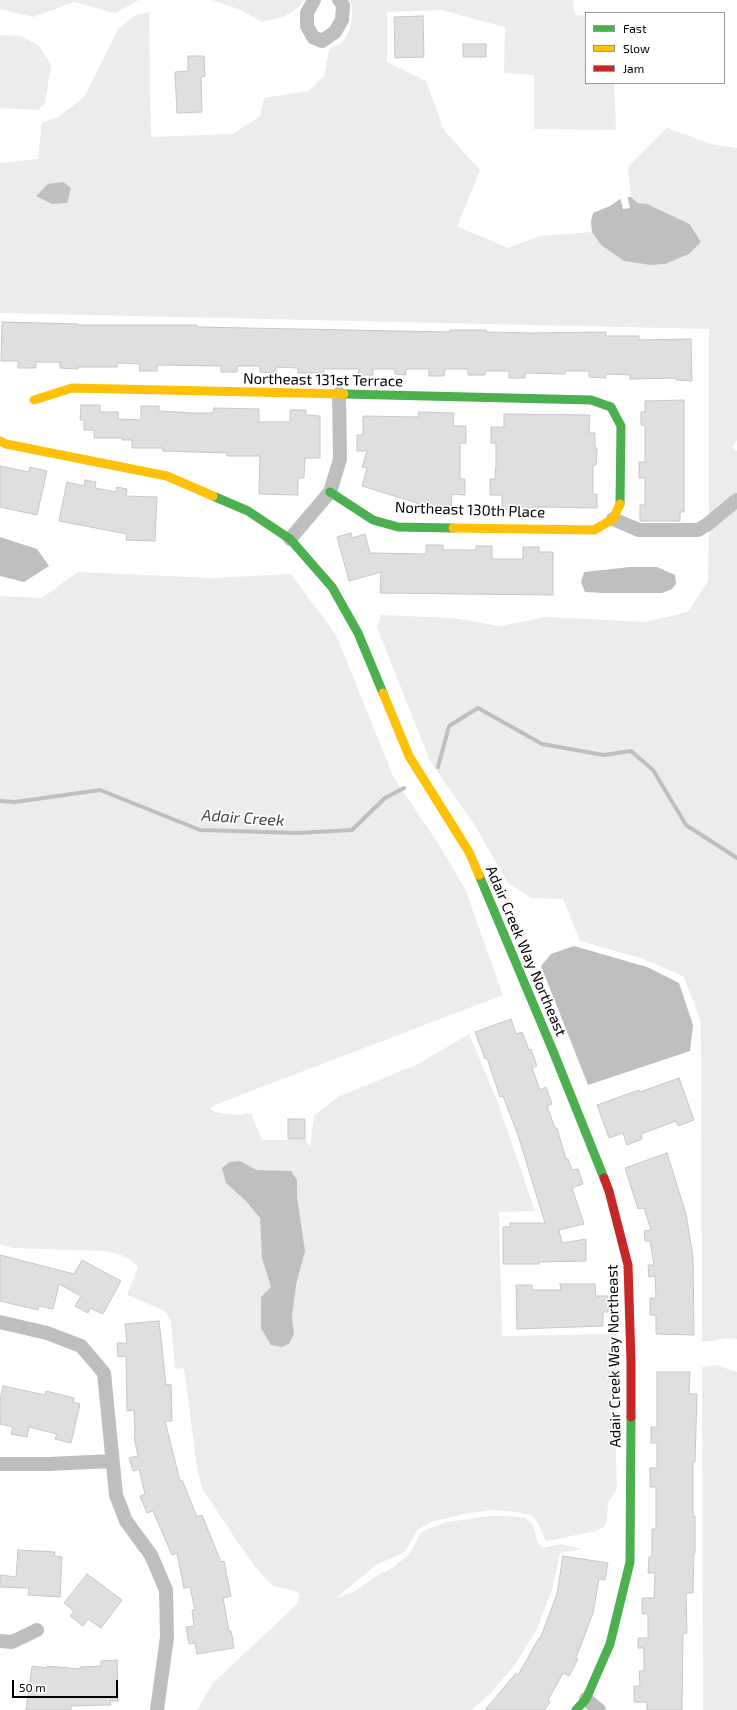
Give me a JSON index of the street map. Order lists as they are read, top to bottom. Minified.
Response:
{"streets":{"street":["Northeast 131st Terrace","Northeast 130th Place","Adair Creek Way Northeast"]},"crossings":[["Northeast 131st Terrace","Northeast 130th Place"]],"water":["Adair Creek"],"legend":["Fast","Slow","Jam"],"scale_bar":"50 m"}
